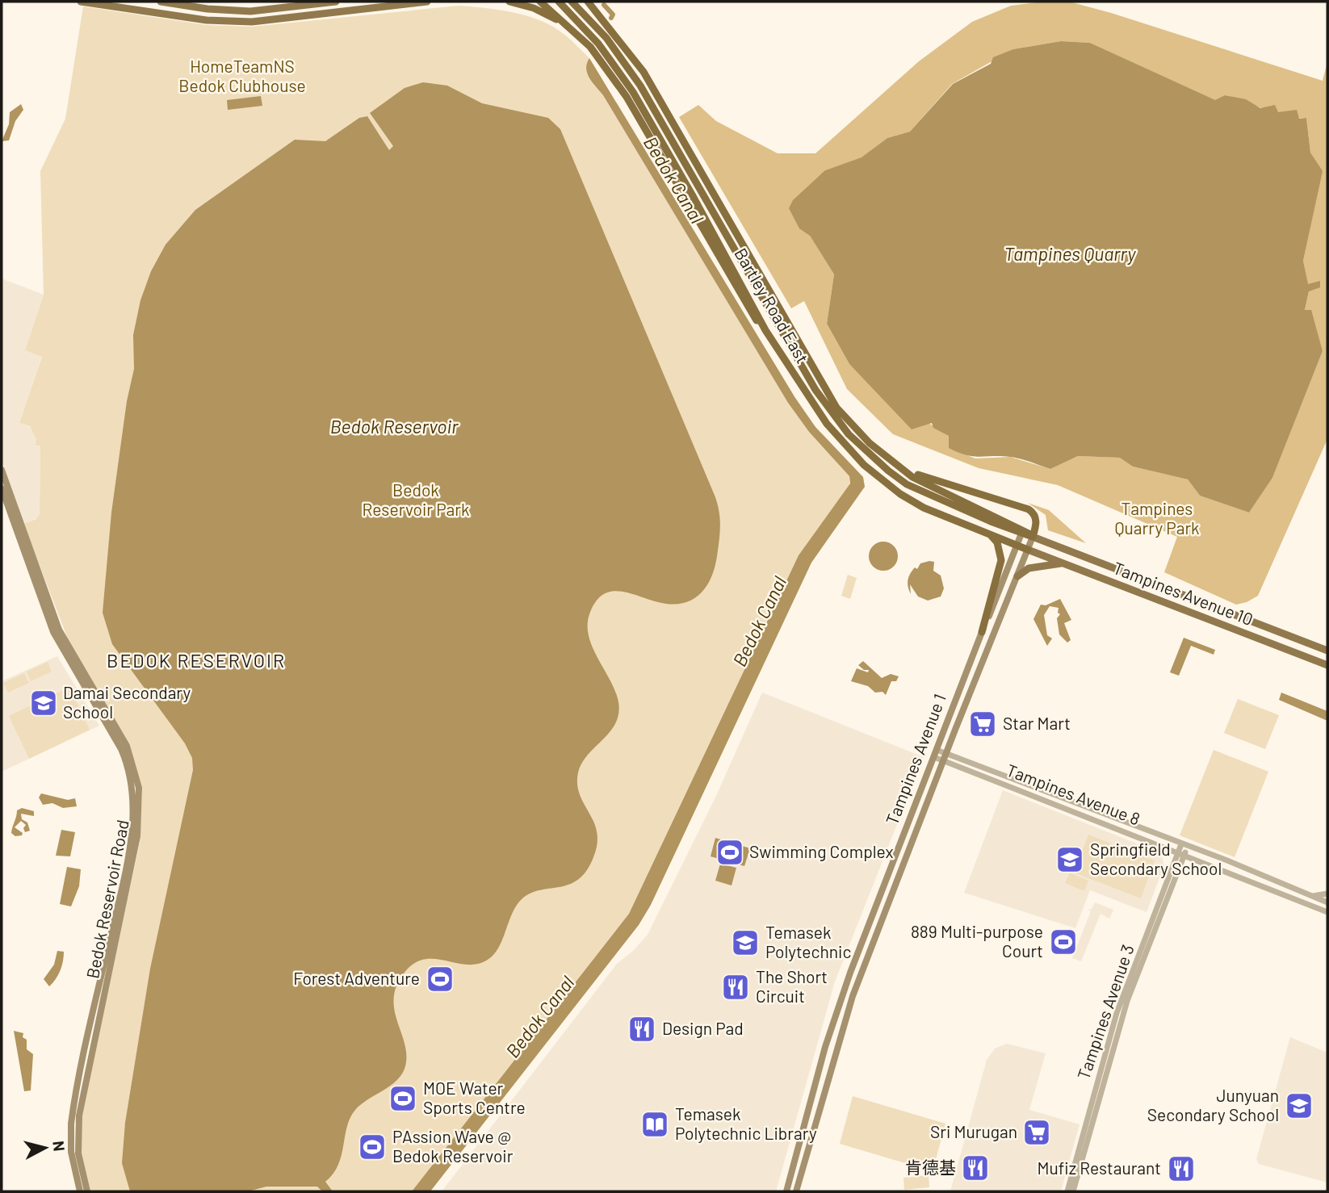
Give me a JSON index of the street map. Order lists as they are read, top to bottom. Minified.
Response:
{"streets":{"highway":["Bartley Road East"],"main road":["Tampines Avenue 10","Tampines Avenue 1","Bedok Reservoir Road"],"street":["Tampines Avenue 8","Tampines Avenue 3"]},"crossings":[["Bartley Road East","Tampines Avenue 10"],["Bartley Road East","Tampines Avenue 1"],["Tampines Avenue 10","Tampines Avenue 1"],["Tampines Avenue 1","Tampines Avenue 8"],["Tampines Avenue 8","Tampines Avenue 3"]],"districts":["BEDOK RESERVOIR"],"water":["Bedok Canal","Tampines Quarry","Bedok Reservoir"],"parks":["HomeTeamNS Bedok Clubhouse","Bedok Reservoir Park","Tampines Quarry Park"],"places":{"school or university":["Damai Secondary School","Springfield Secondary School","Temasek Polytechnic","Junyuan Secondary School"],"supermarket":["Star Mart","Sri Murugan"],"sports":["Swimming Complex","889 Multi-purpose Court","Forest Adventure","MOE Water Sports Centre","PAssion Wave @ Bedok Reservoir"],"restaurant":["The Short Circuit","Design Pad","肯德基","Mufiz Restaurant"],"library":["Temasek Polytechnic Library"]},"north":"right"}
